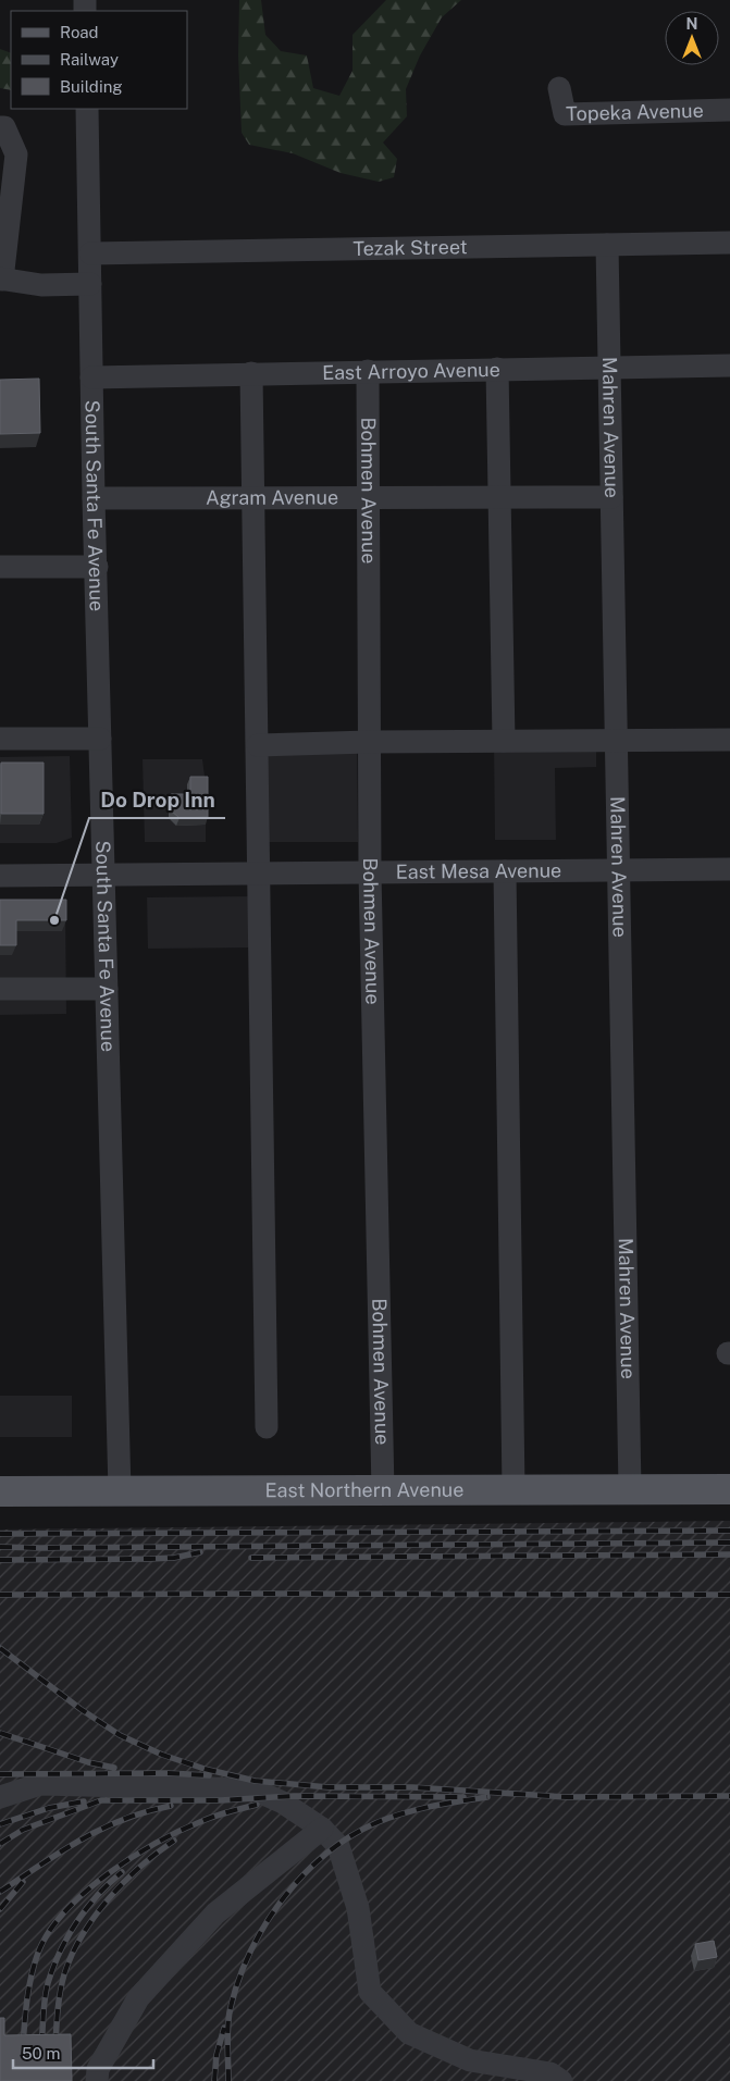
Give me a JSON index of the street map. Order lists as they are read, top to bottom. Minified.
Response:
{"streets":{"main road":["East Northern Avenue"],"street":["Topeka Avenue","Tezak Street","East Arroyo Avenue","Mahren Avenue","Bohmen Avenue","Agram Avenue","South Santa Fe Avenue","East Mesa Avenue"]},"crossings":[["Tezak Street","Mahren Avenue"],["Tezak Street","South Santa Fe Avenue"],["East Arroyo Avenue","Mahren Avenue"],["East Arroyo Avenue","Bohmen Avenue"],["East Arroyo Avenue","South Santa Fe Avenue"],["Mahren Avenue","Agram Avenue"],["Mahren Avenue","East Mesa Avenue"],["Mahren Avenue","East Northern Avenue"],["Bohmen Avenue","Agram Avenue"],["Bohmen Avenue","East Mesa Avenue"],["Bohmen Avenue","East Northern Avenue"],["Agram Avenue","South Santa Fe Avenue"],["South Santa Fe Avenue","East Mesa Avenue"],["South Santa Fe Avenue","East Northern Avenue"]],"places":["Do Drop Inn"],"legend":["Road","Railway","Building"],"scale_bar":"50 m","north":"top"}
